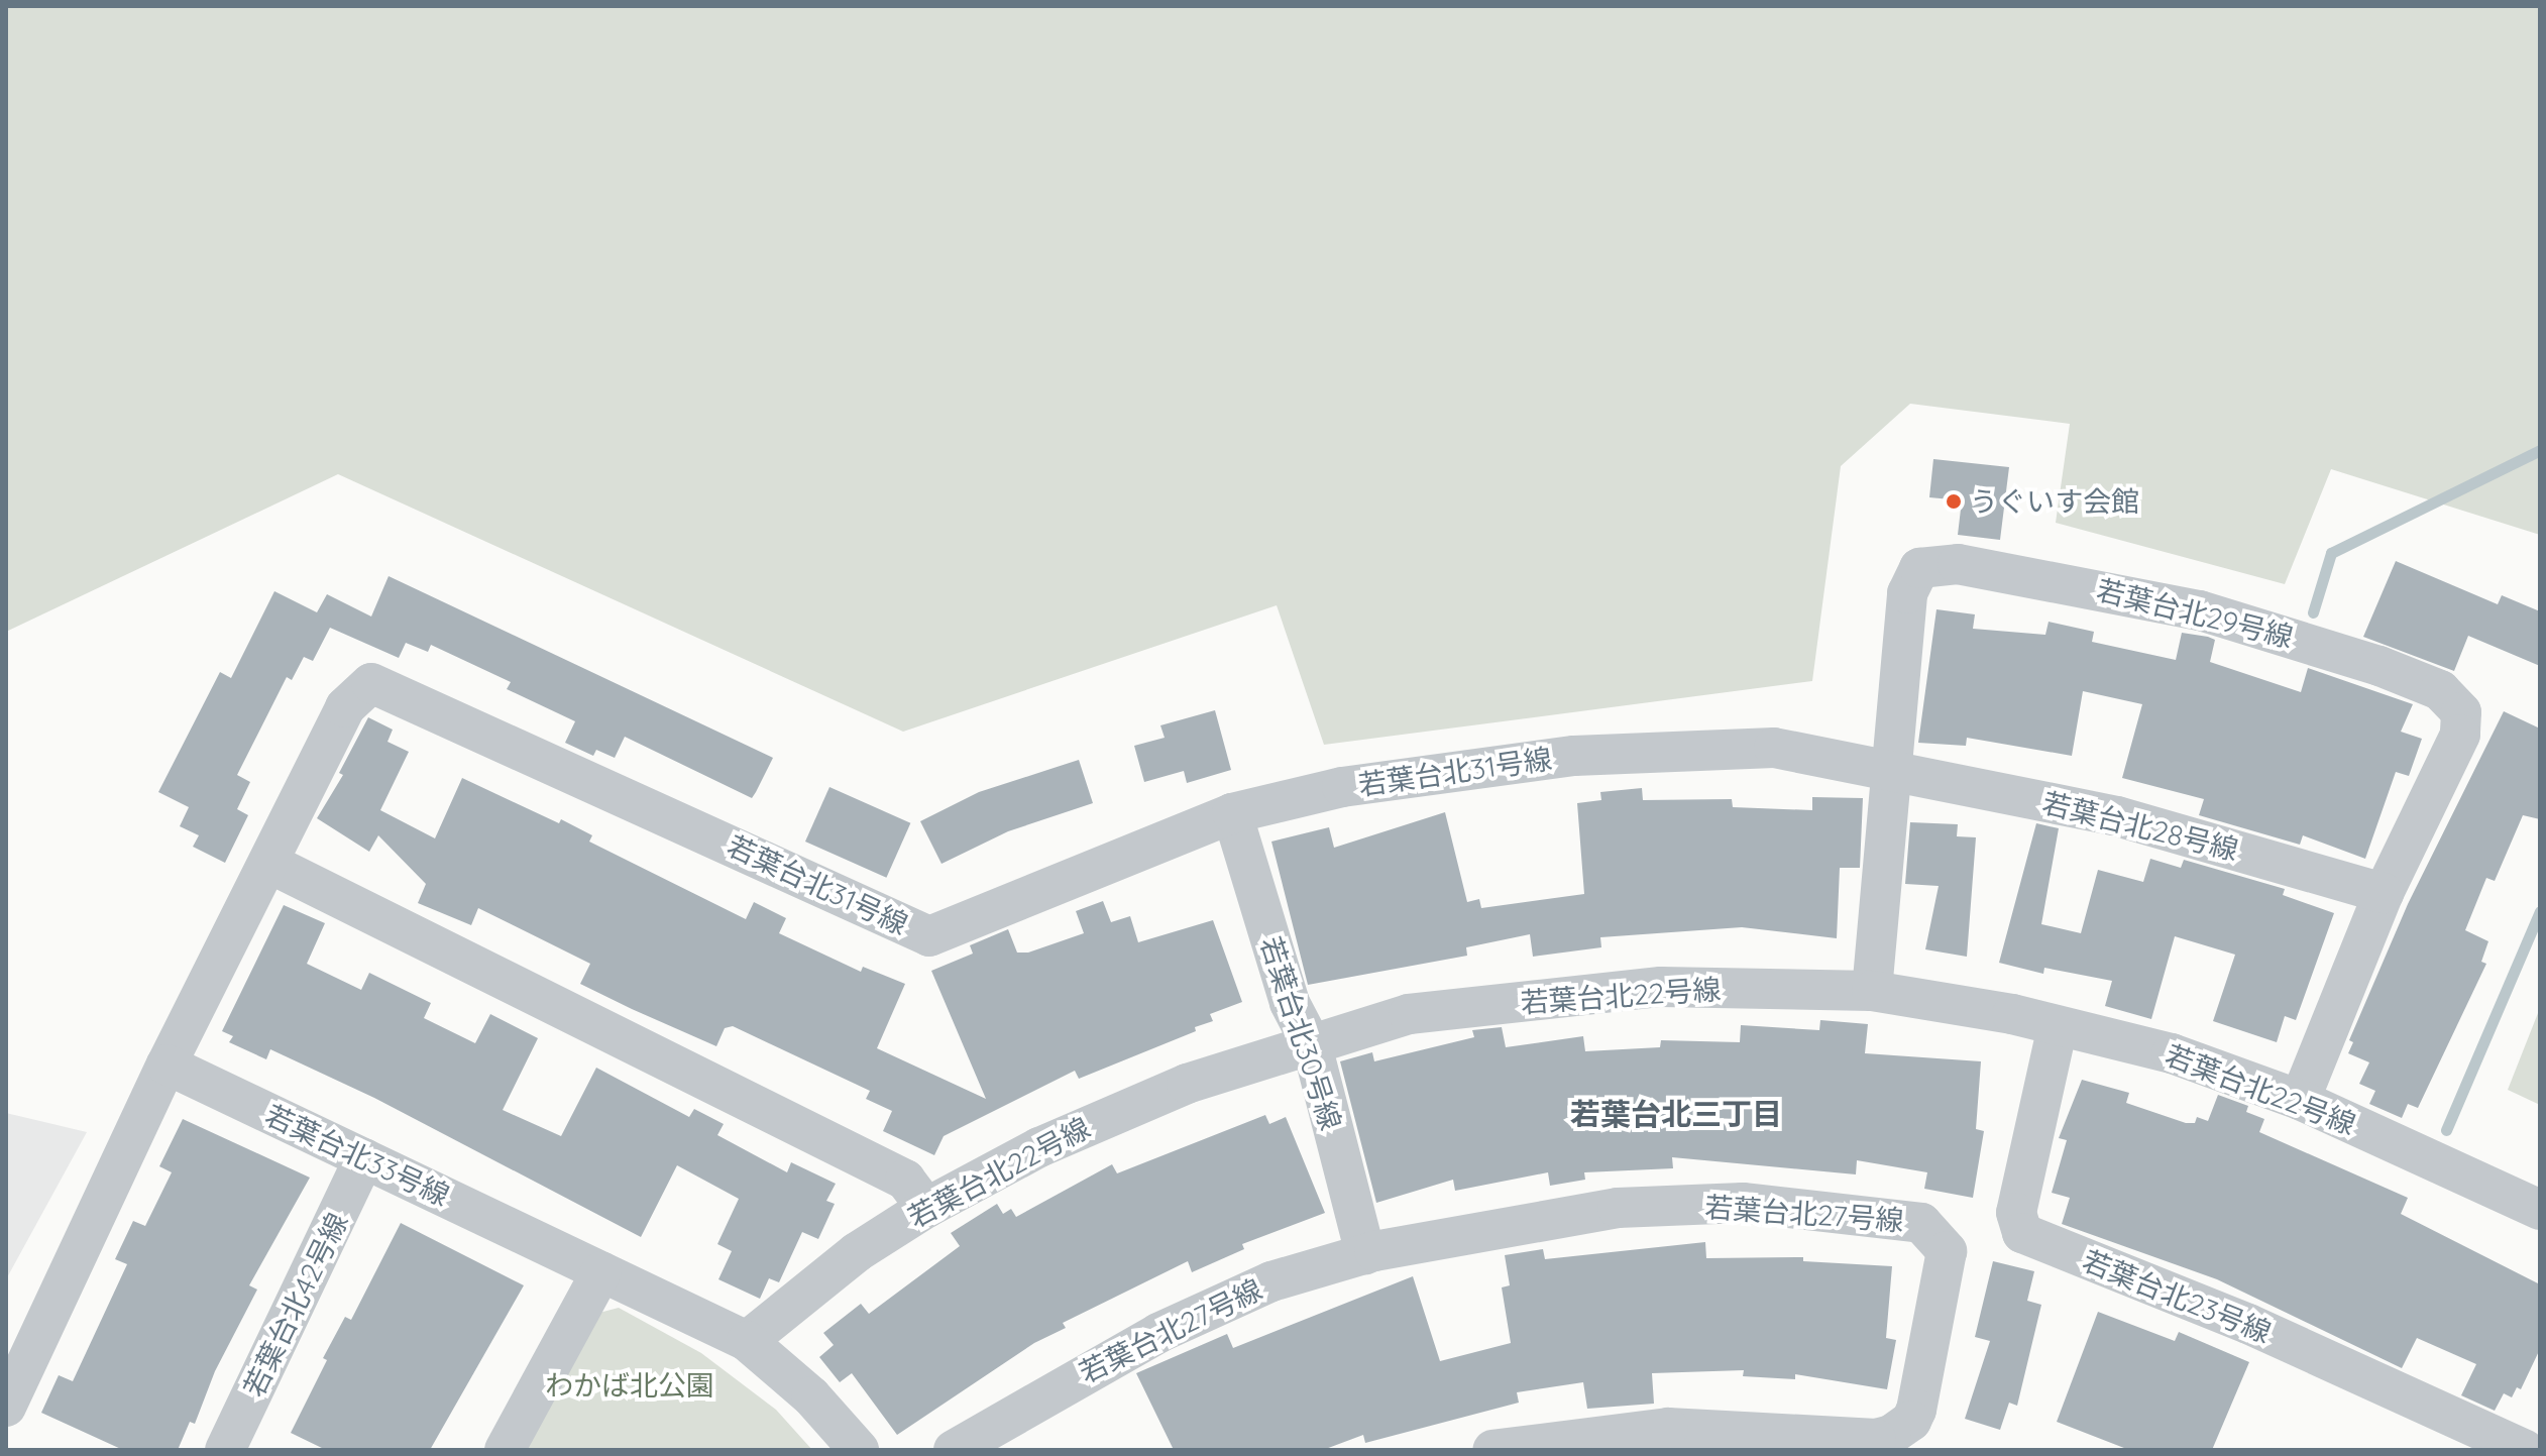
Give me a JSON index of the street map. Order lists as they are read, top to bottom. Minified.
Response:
{"streets":{"street":["若葉台北29号線","若葉台北31号線","若葉台北28号線","若葉台北22号線","若葉台北30号線","若葉台北33号線","若葉台北27号線","若葉台北23号線","若葉台北42号線"]},"crossings":[["若葉台北29号線","若葉台北31号線"],["若葉台北29号線","若葉台北28号線"],["若葉台北29号線","若葉台北22号線"],["若葉台北31号線","若葉台北28号線"],["若葉台北31号線","若葉台北30号線"],["若葉台北31号線","若葉台北33号線"],["若葉台北22号線","若葉台北30号線"],["若葉台北22号線","若葉台北33号線"],["若葉台北22号線","若葉台北23号線"],["若葉台北30号線","若葉台北27号線"],["若葉台北33号線","若葉台北42号線"]],"districts":["若葉台北三丁目"],"parks":["わかば北公園"],"places":["うぐいす会館"]}
